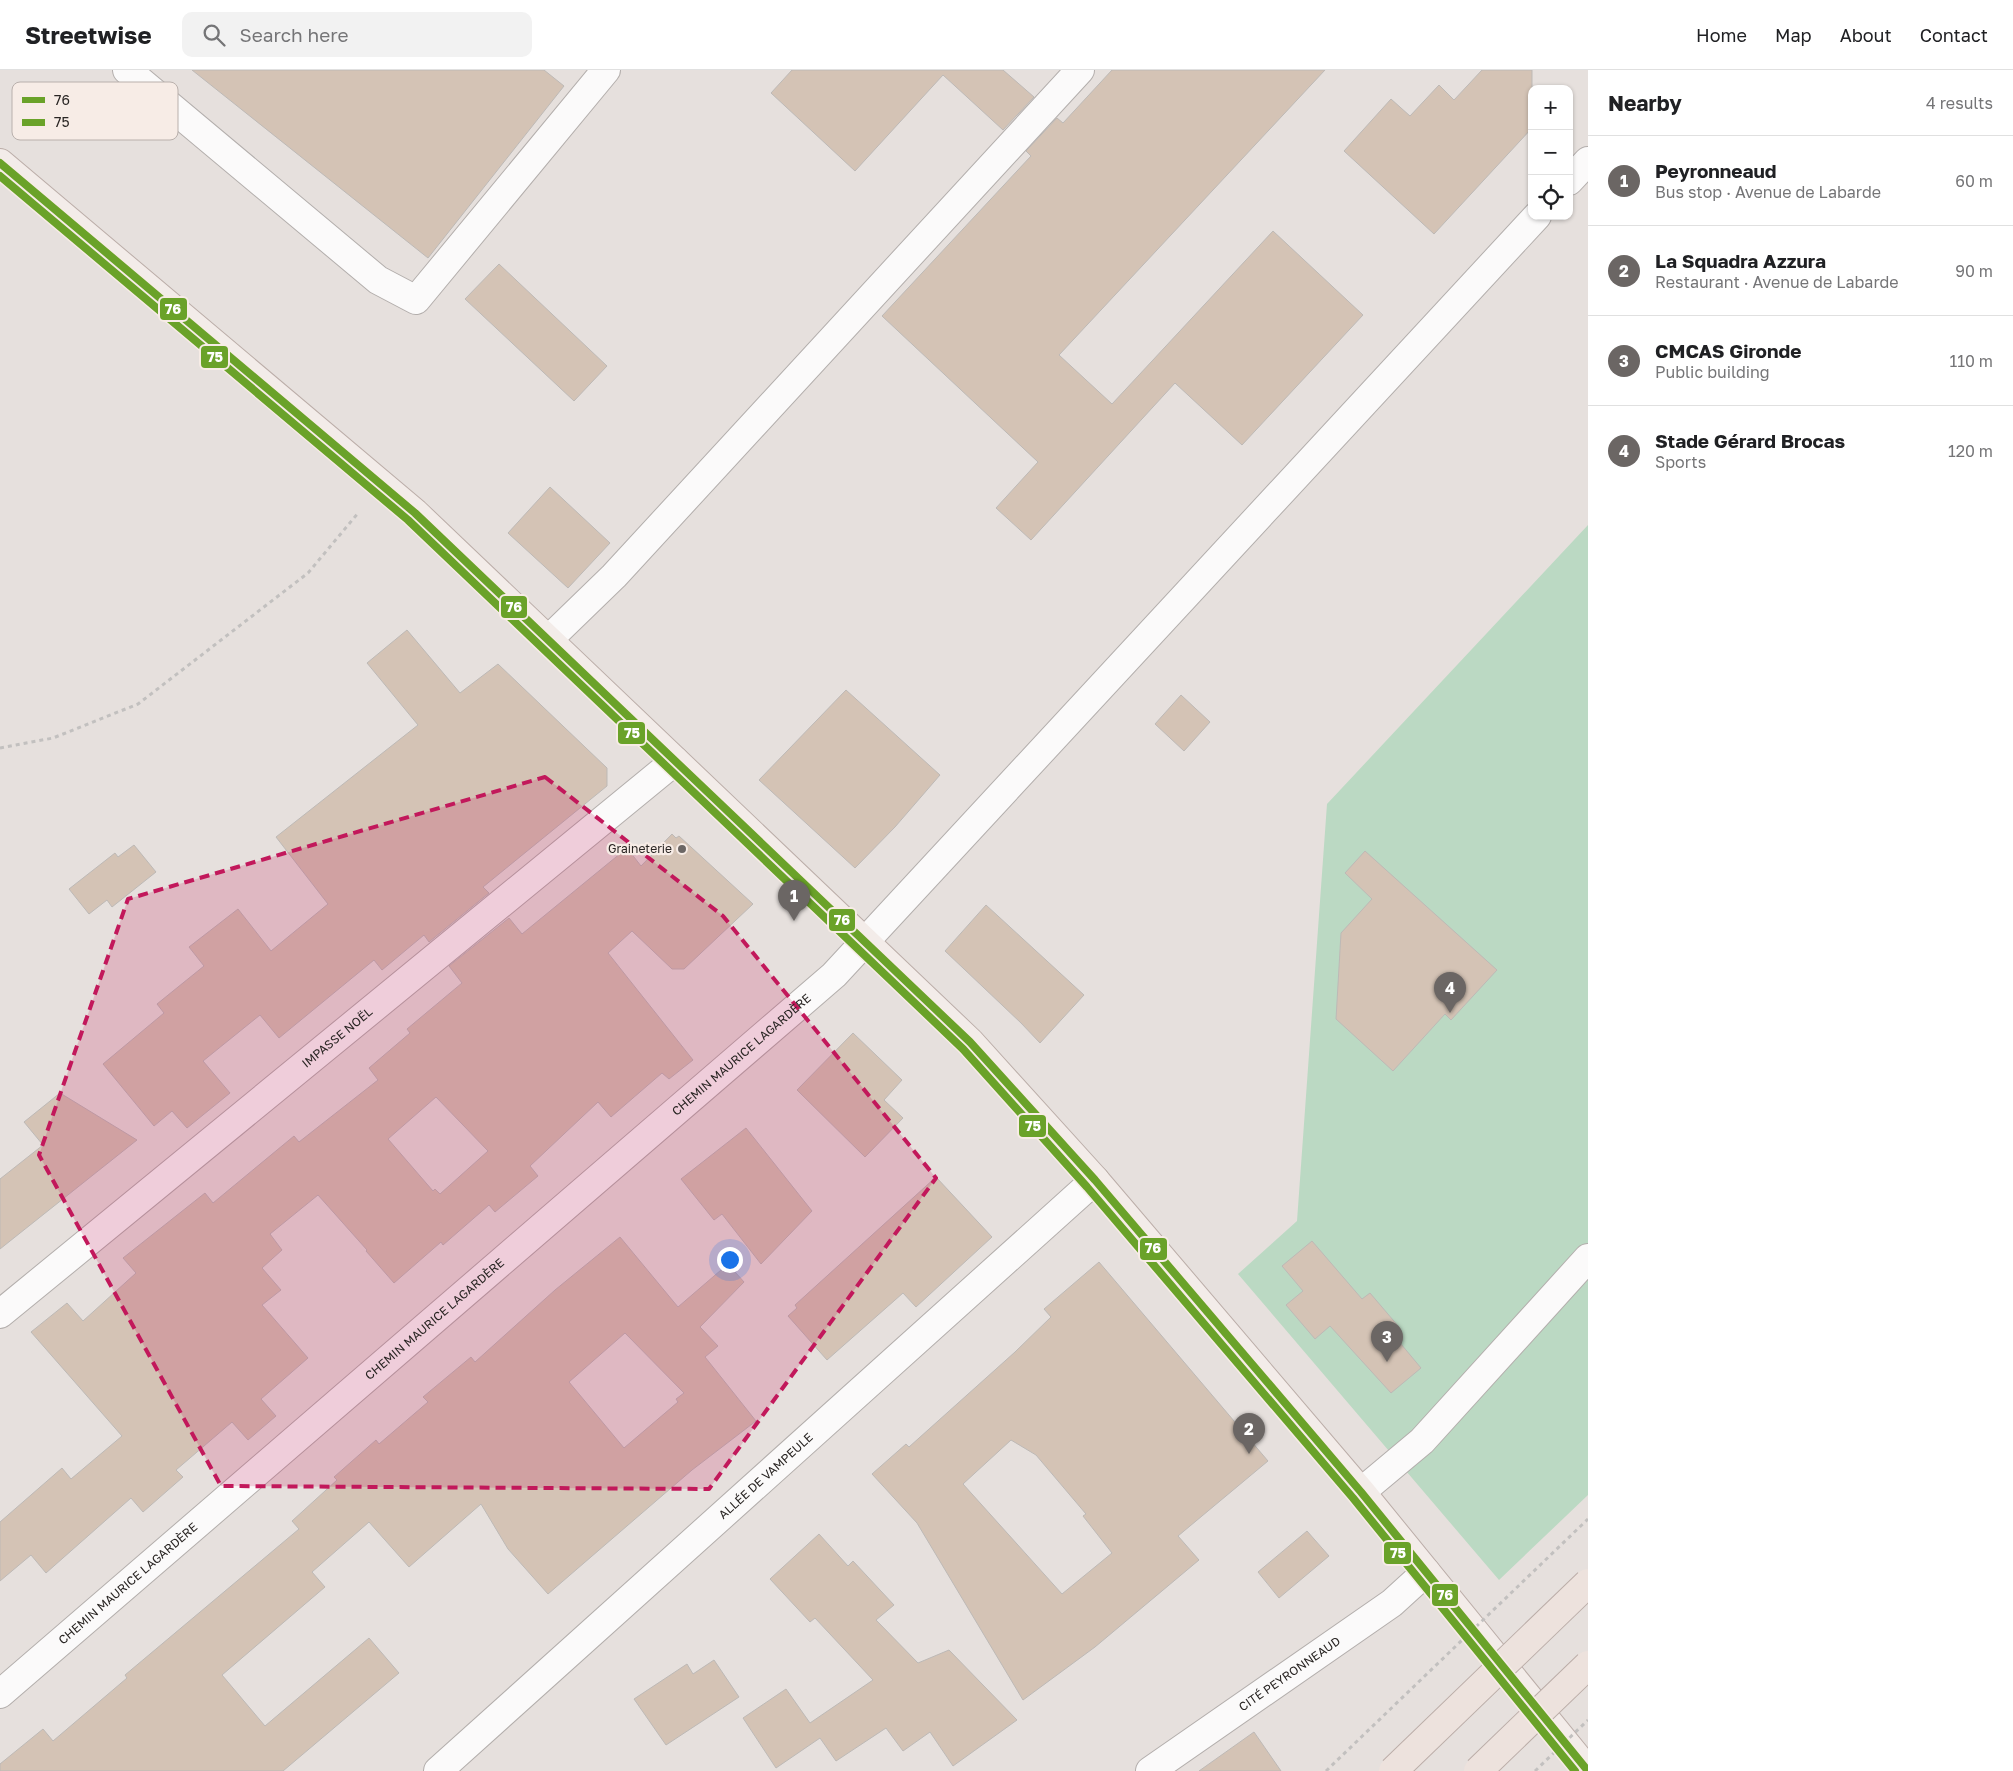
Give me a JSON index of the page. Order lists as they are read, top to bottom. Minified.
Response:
{"streets":{"street":["IMPASSE NOËL","CHEMIN MAURICE LAGARDÈRE","ALLÉE DE VAMPEULE","CITÉ PEYRONNEAUD"]},"places":["Graineterie"],"lines":["transit line 76","transit line 75"],"legend":["76","75"],"page":{"header":"Streetwise","search":"Search here","nav":["Home","Map","About","Contact"],"heading":["Nearby","4 results"],"map_buttons":["+","−"],"list":[{"mark":"1","name":"Peyronneaud","note":"Bus stop · Avenue de Labarde","value":"60 m"},{"mark":"2","name":"La Squadra Azzura","note":"Restaurant · Avenue de Labarde","value":"90 m"},{"mark":"3","name":"CMCAS Gironde","note":"Public building","value":"110 m"},{"mark":"4","name":"Stade Gérard Brocas","note":"Sports","value":"120 m"}],"pins":["1","4","3","2"]}}
